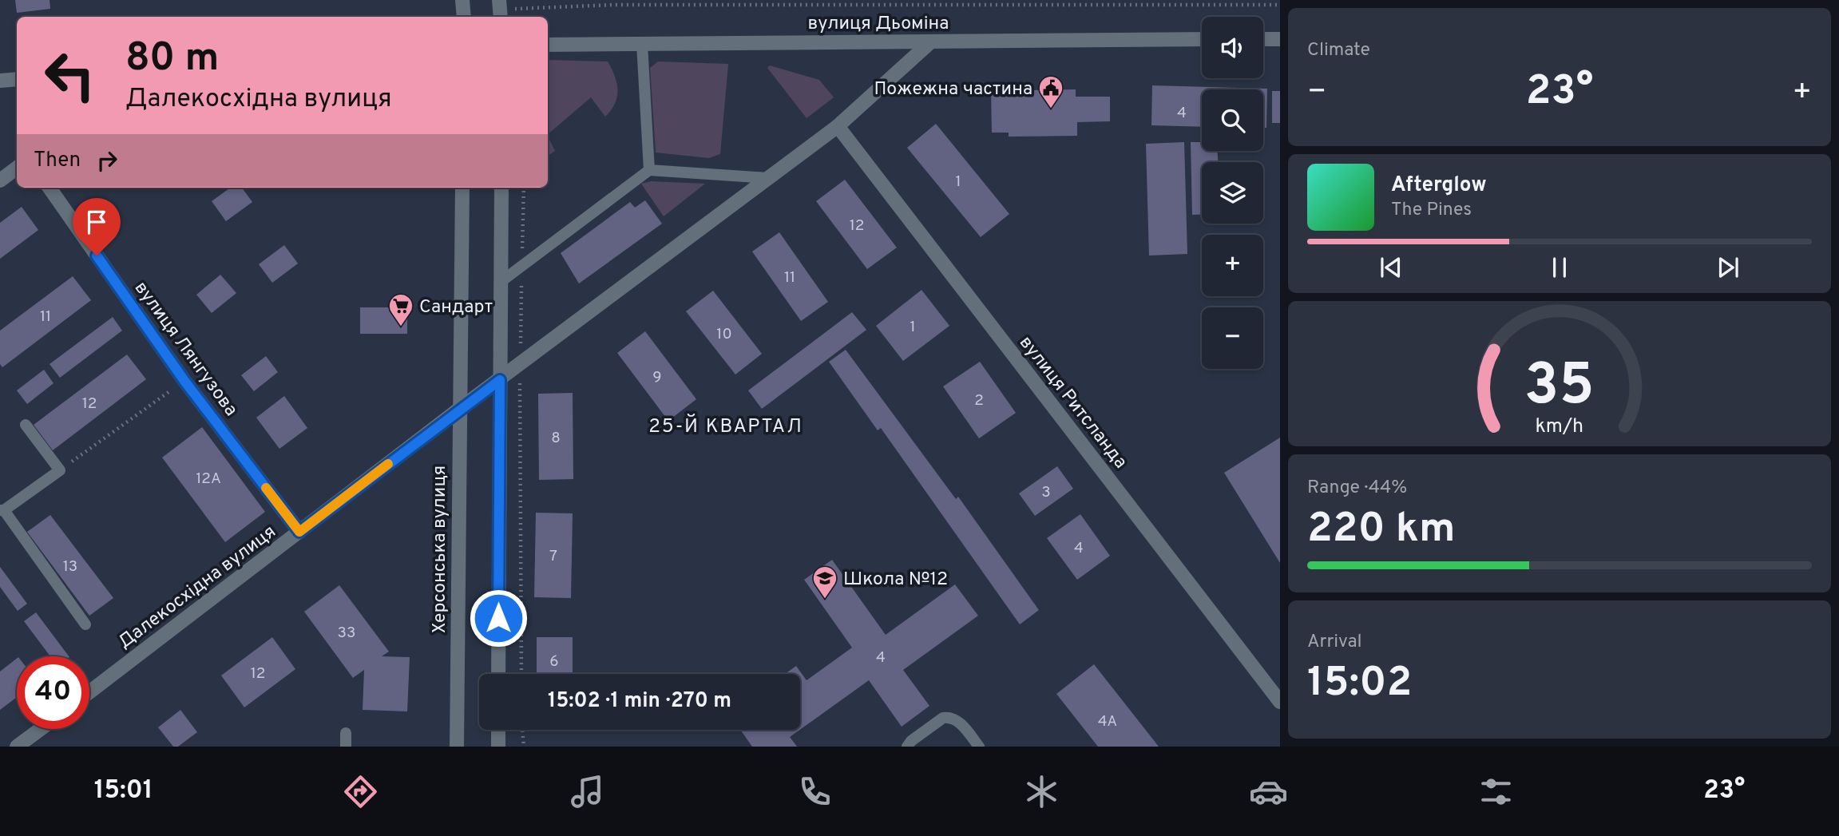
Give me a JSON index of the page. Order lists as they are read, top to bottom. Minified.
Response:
{"streets":{"street":["вулиця Дьоміна","вулиця Лянгузова","вулиця Ритсланда","Херсонська вулиця","Далекосхідна вулиця"]},"crossings":[["вулиця Дьоміна","Далекосхідна вулиця"],["вулиця Лянгузова","Далекосхідна вулиця"],["вулиця Ритсланда","Далекосхідна вулиця"],["Херсонська вулиця","Далекосхідна вулиця"]],"districts":["25-Й КВАРТАЛ"],"places":{"public building":["Пожежна частина"],"supermarket":["Сандарт"],"school or university":["Школа №12"]},"house_numbers":["4","1","12","11","11","1","10","9","2","12","8","12А","3","4","7","13","33","4","6","12","4А"],"page":{"tile":["Climate",["Range · 44%","220 km"],["Arrival","15:02"]],"map_buttons":["+","−"],"turn":["80 m","Далекосхідна вулиця"],"heat":["−","23°","+"],"then":"Then","song":["Afterglow","The Pines"],"limit":"40","trip":"15:02 · 1 min · 270 m","tabs":["15:01","23°"],"gauge":["35","km/h"]}}
